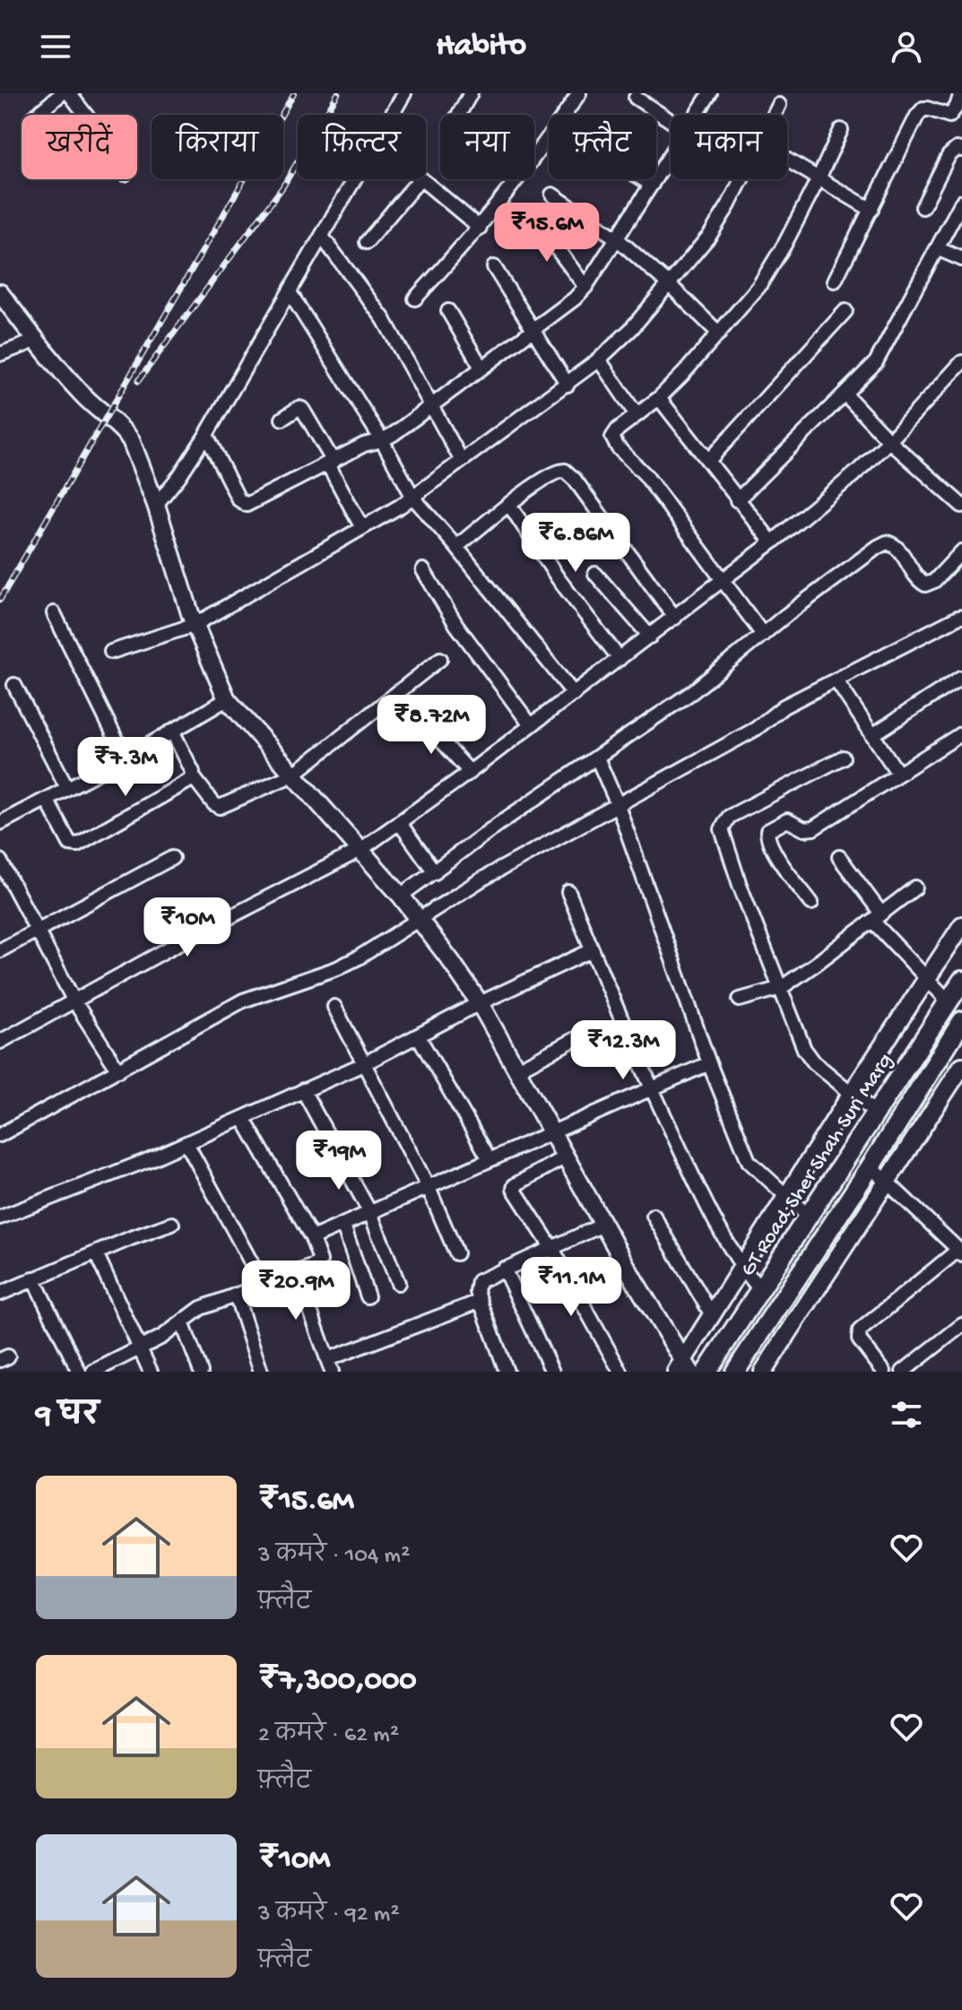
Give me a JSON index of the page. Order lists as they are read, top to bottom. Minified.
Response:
{"streets":{"main road":["GT Road;Sher Shah Suri Marg"]},"page":{"header":"Habito","chip":["खरीदें","किराया","फ़िल्टर","नया","फ़्लैट","मकान"],"price":["₹15.6M","₹6.86M","₹8.72M","₹7.3M","₹10M","₹12.3M","₹19M","₹11.1M","₹20.9M"],"heading":"9 घर","list":[{"name":"₹15.6M","note":"3 कमरे · 104 m² · फ़्लैट"},{"name":"₹7,300,000","note":"2 कमरे · 62 m² · फ़्लैट"},{"name":"₹10M","note":"3 कमरे · 92 m² · फ़्लैट"}]}}
